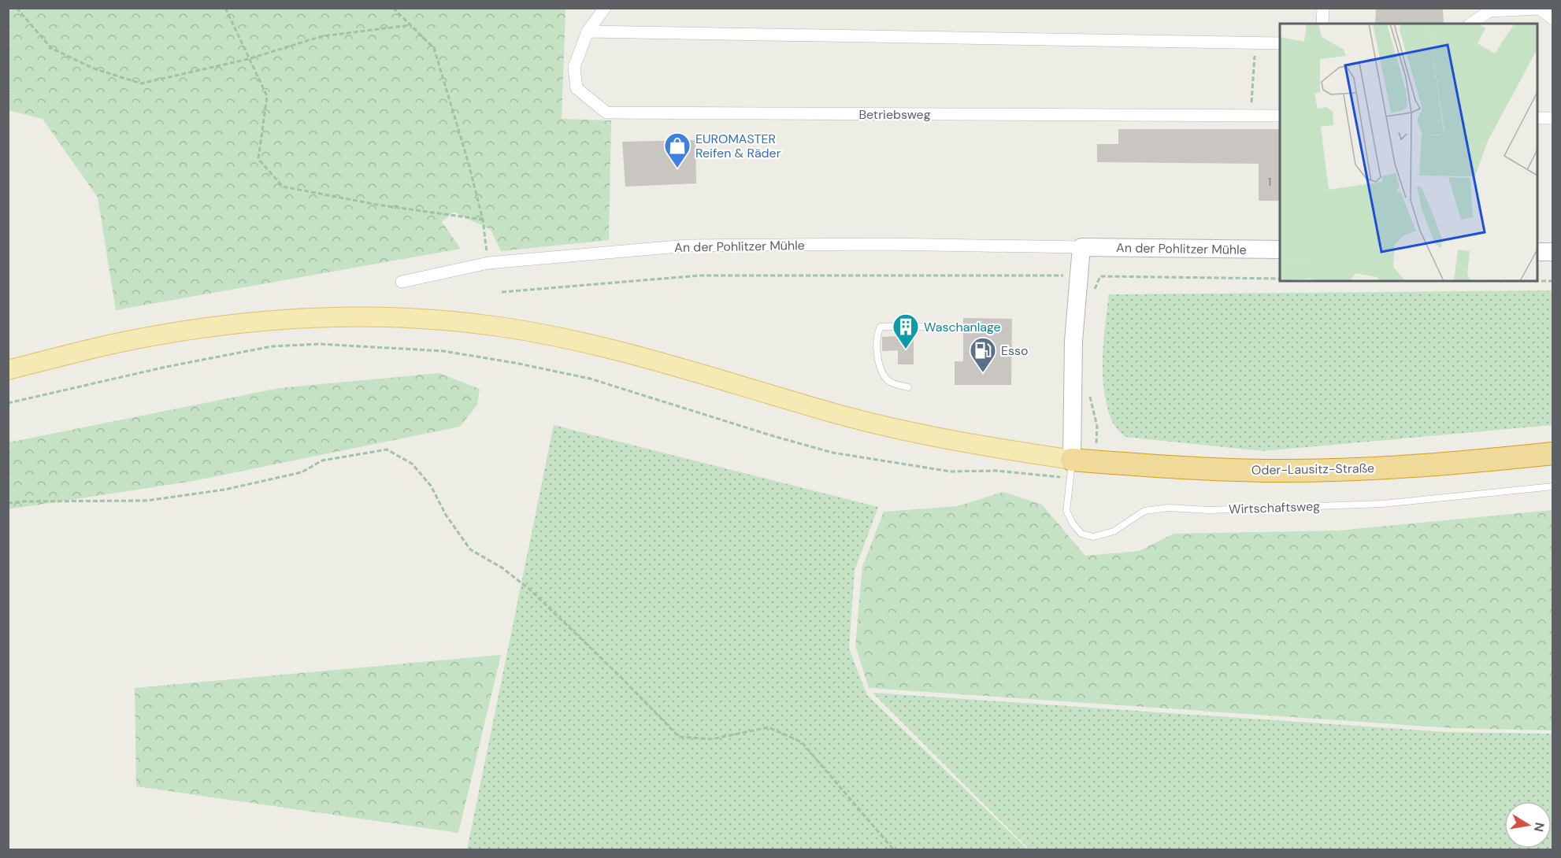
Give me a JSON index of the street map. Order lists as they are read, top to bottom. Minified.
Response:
{"streets":{"highway":["Oder-Lausitz-Straße"],"main road":["An der Pohlitzer Mühle"],"street":["Betriebsweg"],"lane":["Wirtschaftsweg"]},"crossings":[["Oder-Lausitz-Straße","Wirtschaftsweg"]],"places":{"shop":["EUROMASTER Reifen & Räder"],"building":["Waschanlage"],"fuel station":["Esso"]},"house_numbers":["1"],"north":"right"}
